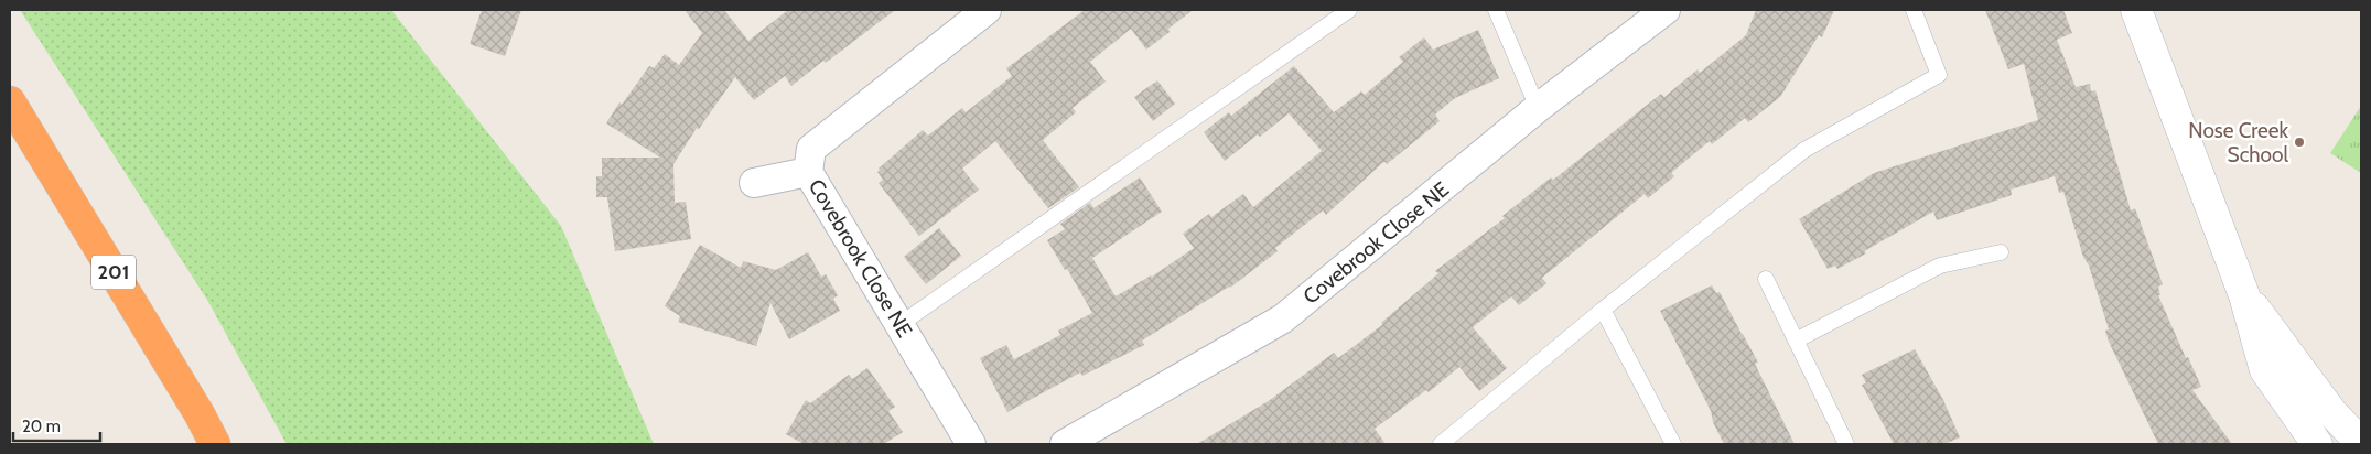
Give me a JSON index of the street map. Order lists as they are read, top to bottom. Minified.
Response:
{"streets":{"highway":["201"],"street":["Covebrook Close NE"]},"places":["Nose Creek School"],"scale_bar":"20 m"}
